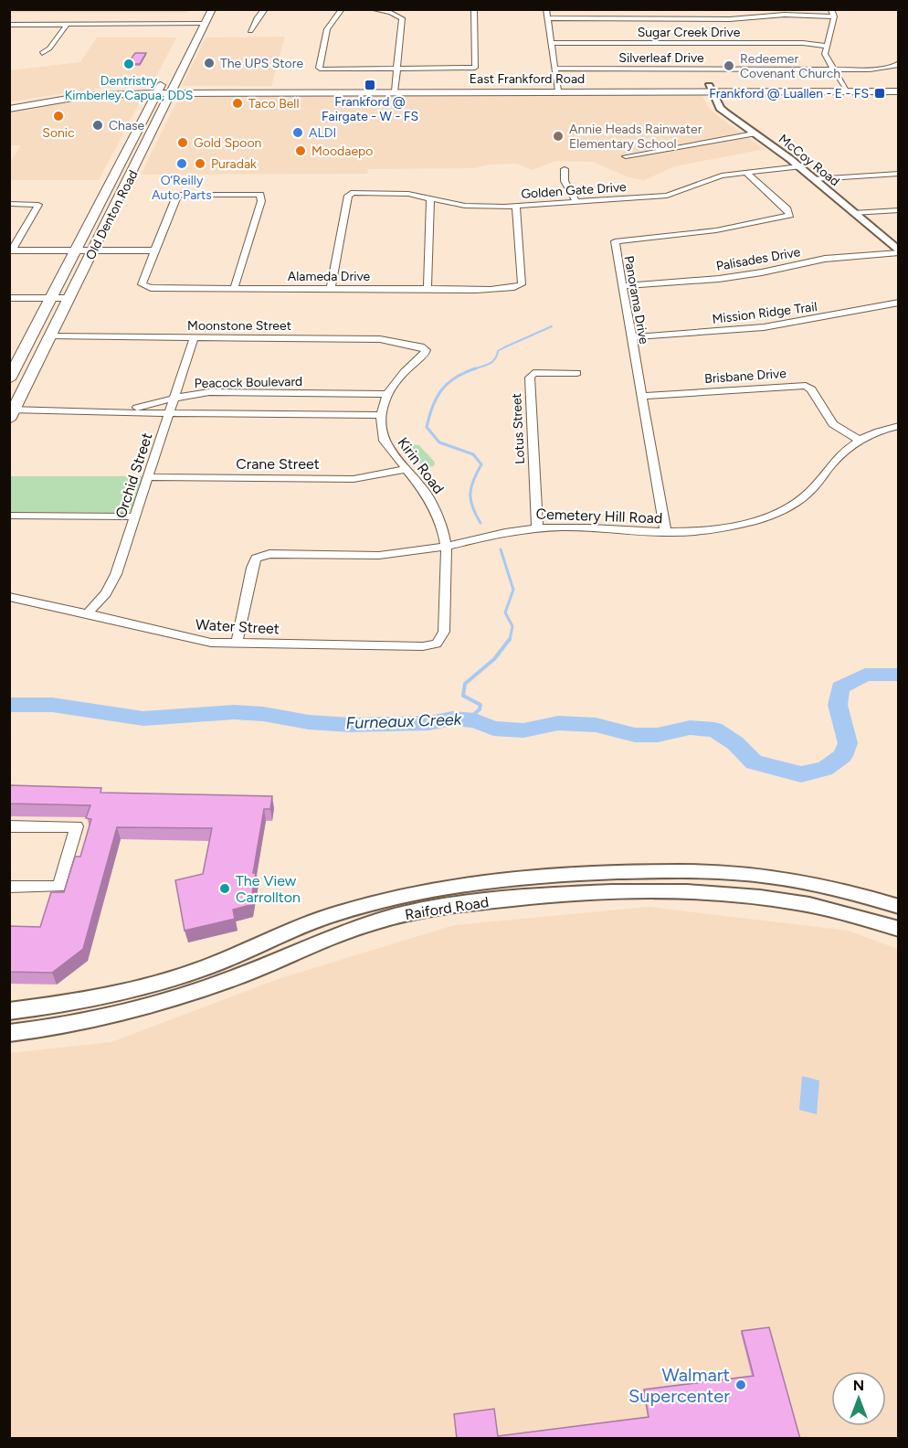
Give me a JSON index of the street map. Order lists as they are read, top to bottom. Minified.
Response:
{"streets":{"main road":["East Frankford Road","Old Denton Road"],"street":["Sugar Creek Drive","Silverleaf Drive","McCoy Road","Golden Gate Drive","Palisades Drive","Alameda Drive","Panorama Drive","Mission Ridge Trail","Moonstone Street","Brisbane Drive","Peacock Boulevard","Lotus Street","Crane Street","Kirin Road","Orchid Street","Cemetery Hill Road","Water Street","Raiford Road"]},"crossings":[["East Frankford Road","McCoy Road"],["East Frankford Road","Old Denton Road"],["McCoy Road","Golden Gate Drive"],["McCoy Road","Palisades Drive"],["Golden Gate Drive","Alameda Drive"],["Golden Gate Drive","Panorama Drive"],["Old Denton Road","Moonstone Street"],["Old Denton Road","Peacock Boulevard"],["Palisades Drive","Panorama Drive"],["Panorama Drive","Mission Ridge Trail"],["Panorama Drive","Brisbane Drive"],["Panorama Drive","Cemetery Hill Road"],["Moonstone Street","Peacock Boulevard"],["Moonstone Street","Kirin Road"],["Moonstone Street","Orchid Street"],["Brisbane Drive","Cemetery Hill Road"],["Peacock Boulevard","Kirin Road"],["Peacock Boulevard","Orchid Street"],["Lotus Street","Cemetery Hill Road"],["Crane Street","Kirin Road"],["Crane Street","Orchid Street"],["Kirin Road","Cemetery Hill Road"],["Kirin Road","Water Street"],["Orchid Street","Water Street"],["Cemetery Hill Road","Water Street"]],"water":["Furneaux Creek"],"places":{"other":["The UPS Store","Dentristry Kimberley Capua, DDS","Redeemer Covenant Church","Taco Bell","Sonic","Chase","ALDI","Annie Heads Rainwater Elementary School","Gold Spoon","Moodaepo","O’Reilly Auto Parts","Puradak","The View Carrollton","Walmart Supercenter"],"transit":["Frankford @ Fairgate - W - FS","Frankford @ Luallen - E - FS"]},"north":"top"}
